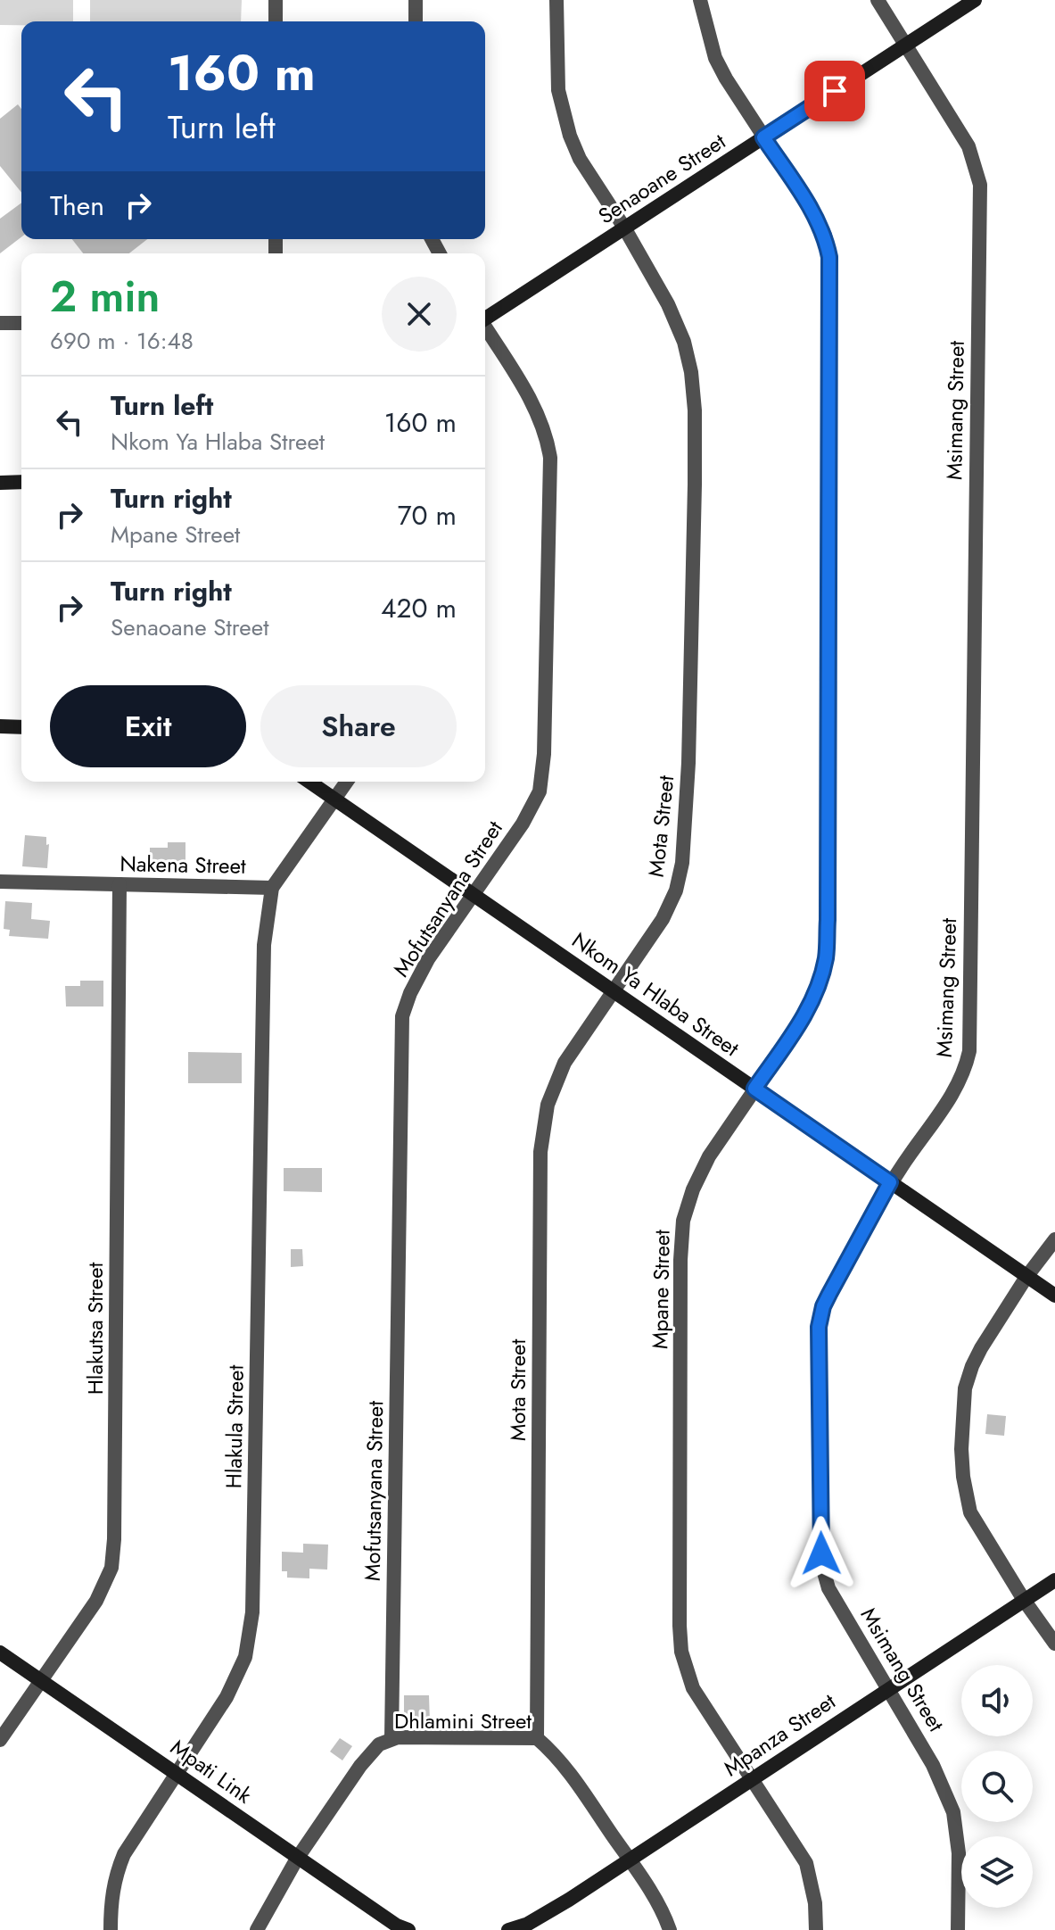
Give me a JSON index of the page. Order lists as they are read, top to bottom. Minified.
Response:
{"streets":{"street":["Senaoane Street","Msimang Street","Mota Street","Nakena Street","Mofutsanyana Street","Nkom Ya Hlaba Street","Mpane Street","Hlakutsa Street","Hlakula Street","Dhlamini Street","Mpanza Street","Mpati Link"]},"crossings":[["Senaoane Street","Msimang Street"],["Senaoane Street","Mota Street"],["Senaoane Street","Mpane Street"],["Msimang Street","Nkom Ya Hlaba Street"],["Msimang Street","Mpanza Street"],["Mota Street","Nkom Ya Hlaba Street"],["Mota Street","Dhlamini Street"],["Nakena Street","Nkom Ya Hlaba Street"],["Nakena Street","Hlakutsa Street"],["Nakena Street","Hlakula Street"],["Mofutsanyana Street","Nkom Ya Hlaba Street"],["Mofutsanyana Street","Dhlamini Street"],["Nkom Ya Hlaba Street","Mpane Street"],["Mpane Street","Mpanza Street"],["Hlakutsa Street","Mpati Link"],["Hlakula Street","Mpati Link"],["Dhlamini Street","Mpanza Street"],["Dhlamini Street","Mpati Link"]],"page":{"turn":["160 m","Turn left"],"then":"Then","heading":["2 min","690 m · 16:48"],"list":[{"name":"Turn left","note":"Nkom Ya Hlaba Street","value":"160 m"},{"name":"Turn right","note":"Mpane Street","value":"70 m"},{"name":"Turn right","note":"Senaoane Street","value":"420 m"}],"buttons":["Exit","Share"]}}
